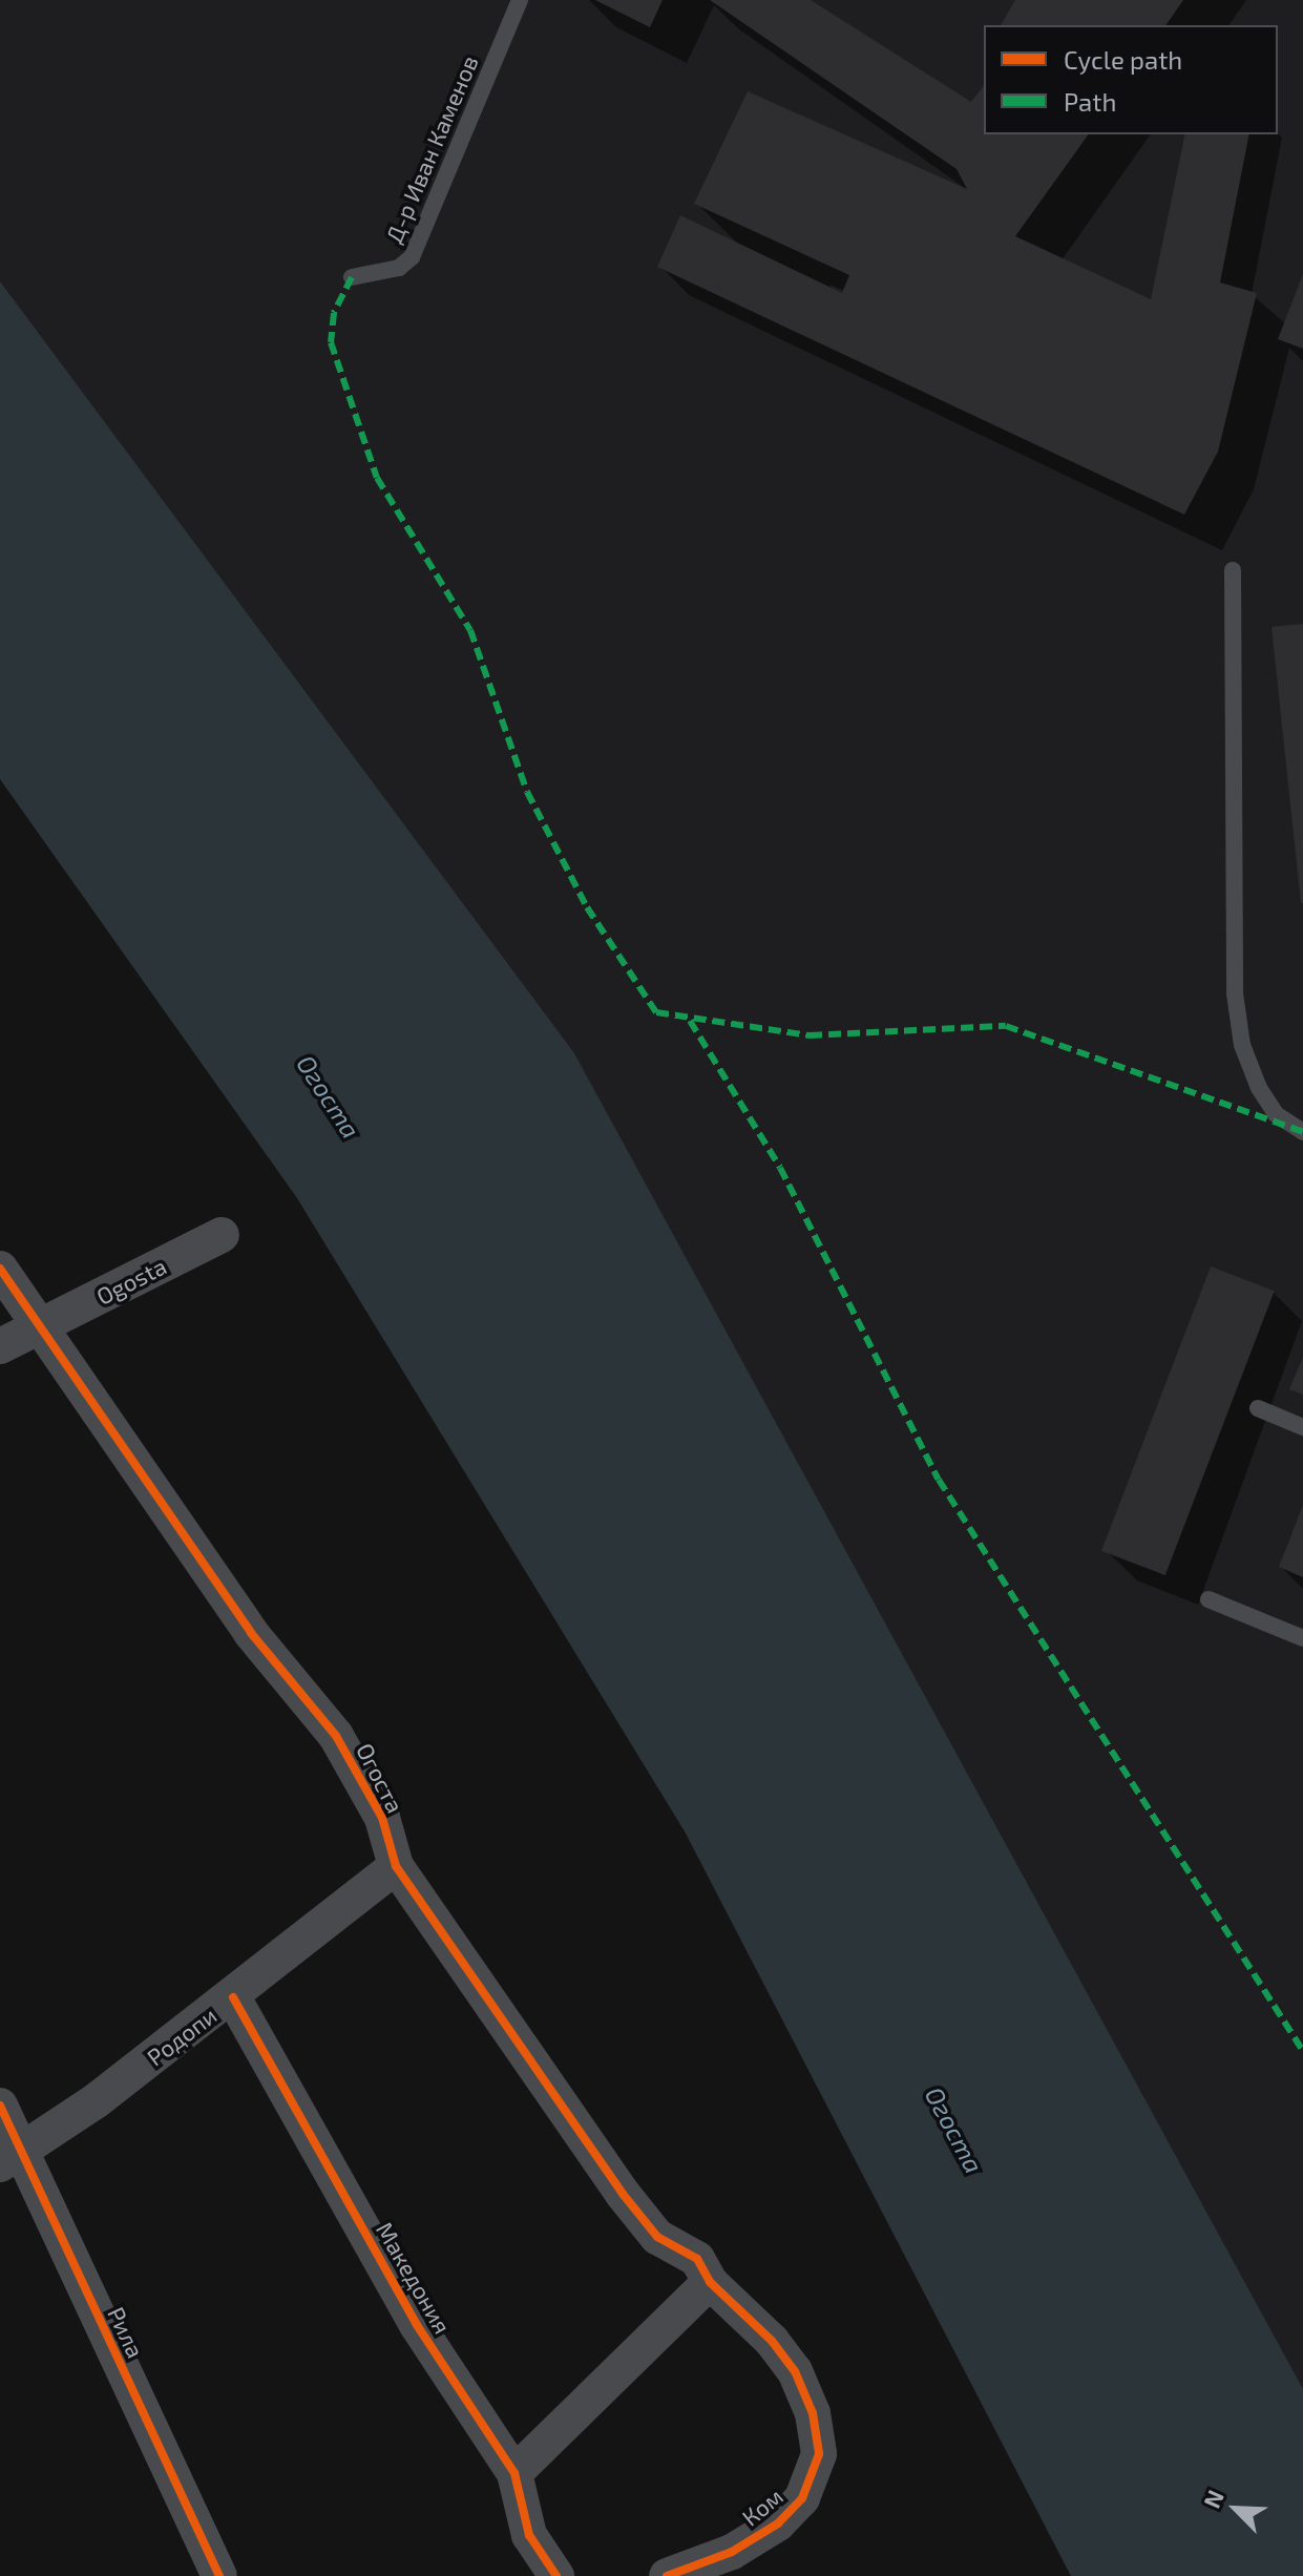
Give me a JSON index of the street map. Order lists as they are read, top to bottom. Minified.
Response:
{"streets":{"street":["Ogosta","Огоста","Родопи","Македония","Рила","Ком"],"lane":["Д-р Иван Каменов"]},"crossings":[["Ogosta","Огоста"],["Огоста","Родопи"],["Огоста","Ком"],["Родопи","Македония"],["Родопи","Рила"]],"water":["Огоста"],"legend":["Cycle path","Path"],"north":"top left"}
